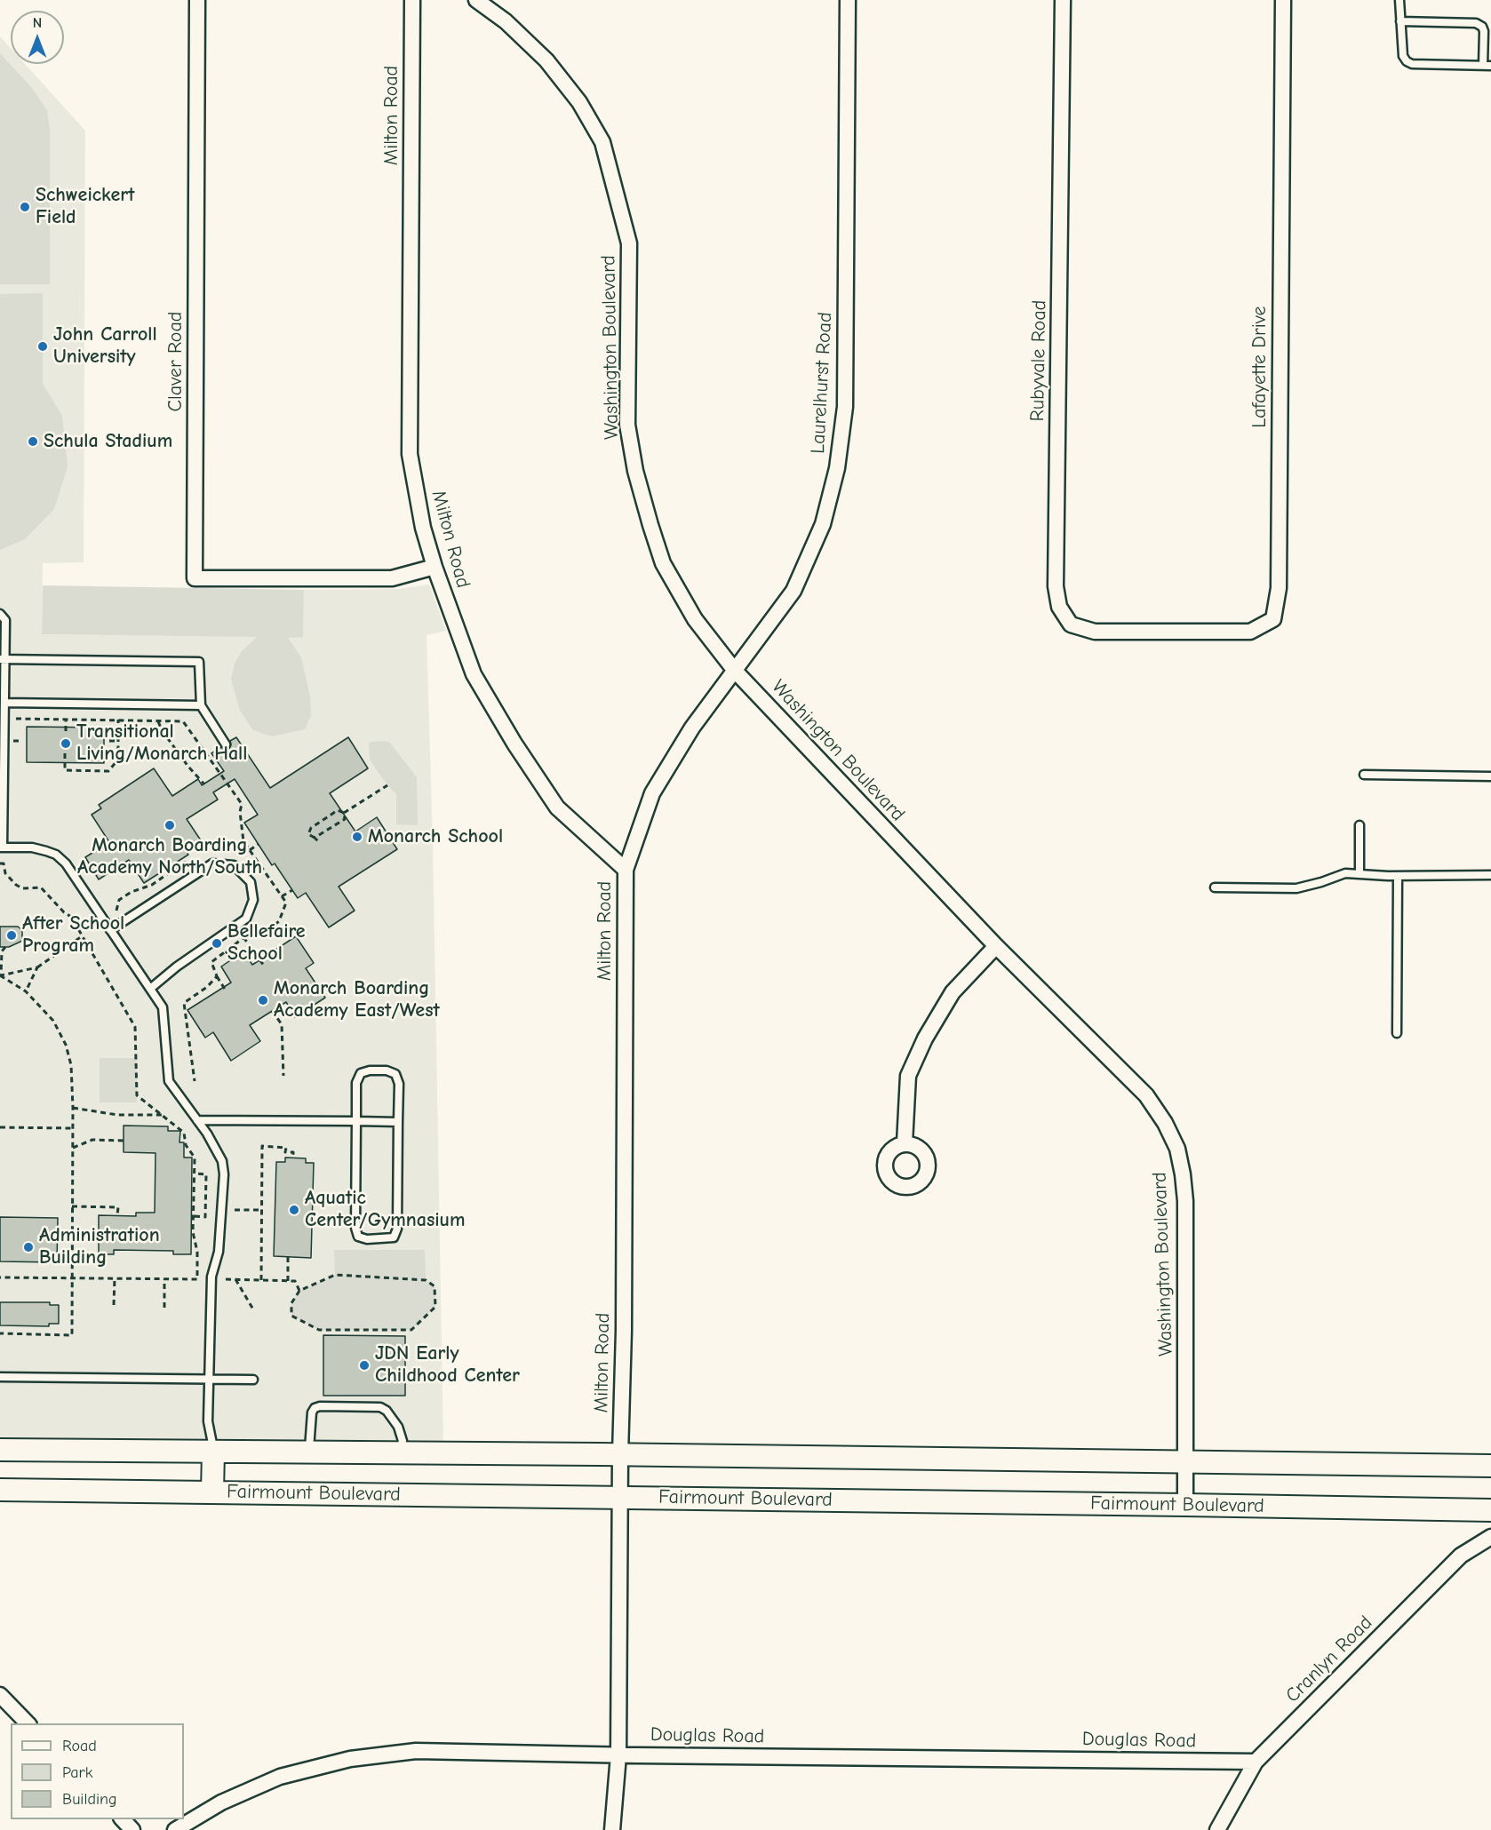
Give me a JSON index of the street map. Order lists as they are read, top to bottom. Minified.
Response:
{"streets":{"main road":["Fairmount Boulevard"],"street":["Milton Road","Washington Boulevard","Rubyvale Road","Claver Road","Lafayette Drive","Laurelhurst Road","Cranlyn Road","Douglas Road"]},"crossings":[["Milton Road","Claver Road"],["Milton Road","Laurelhurst Road"],["Milton Road","Fairmount Boulevard"],["Milton Road","Douglas Road"],["Washington Boulevard","Laurelhurst Road"],["Washington Boulevard","Fairmount Boulevard"],["Rubyvale Road","Lafayette Drive"],["Cranlyn Road","Douglas Road"]],"places":["Schweickert Field","John Carroll University","Schula Stadium","Transitional Living/Monarch Hall","Monarch Boarding Academy North/South","Monarch School","After School Program","Bellefaire School","Monarch Boarding Academy East/West","Aquatic Center/Gymnasium","Administration Building","JDN Early Childhood Center"],"legend":["Road","Park","Building"],"north":"top"}
